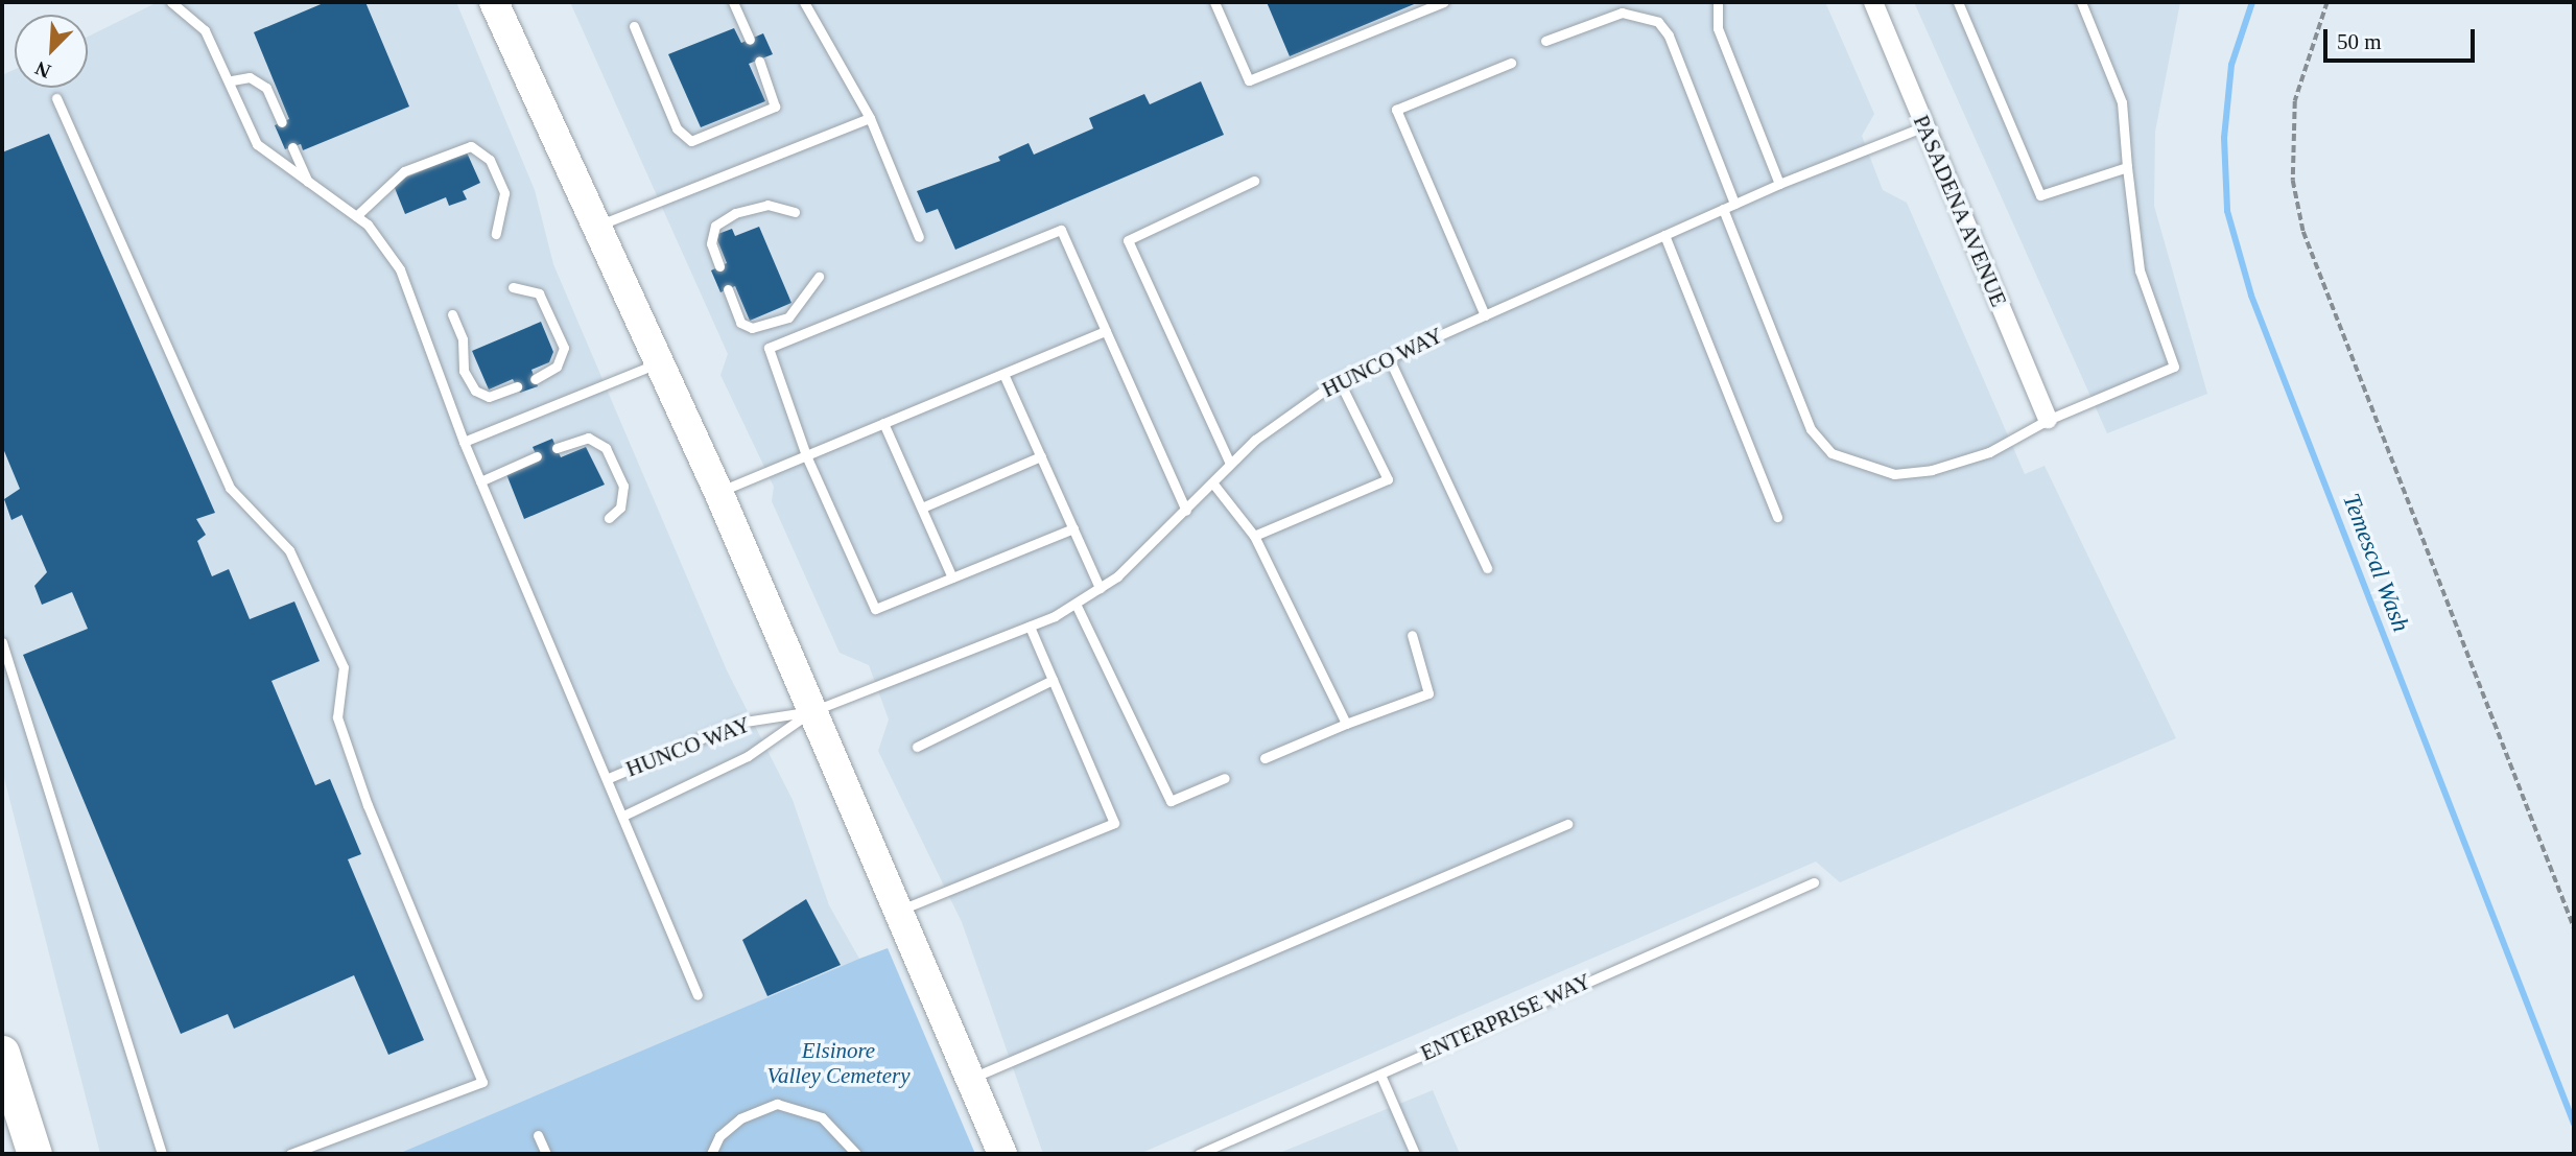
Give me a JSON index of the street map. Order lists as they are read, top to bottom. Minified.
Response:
{"streets":{"street":["PASADENA AVENUE"],"lane":["HUNCO WAY","ENTERPRISE WAY"]},"crossings":[["PASADENA AVENUE","HUNCO WAY"]],"water":["Temescal Wash"],"parks":["Elsinore Valley Cemetery"],"scale_bar":"50 m","north":"bottom left"}
